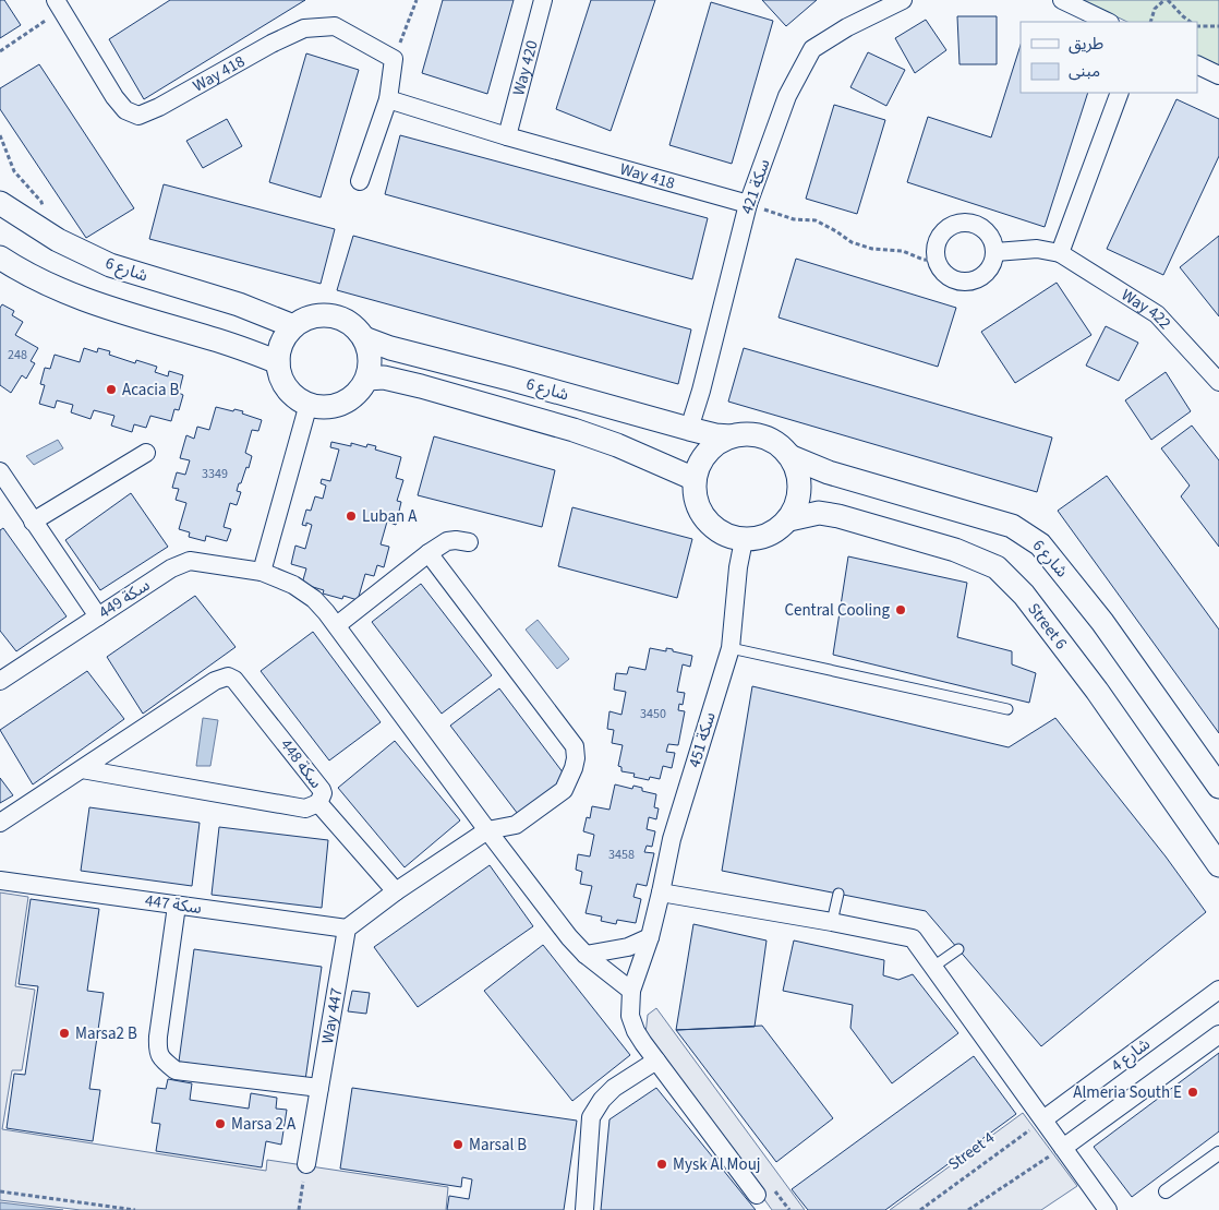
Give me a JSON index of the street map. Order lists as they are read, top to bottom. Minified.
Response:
{"streets":{"street":["Way 420","Way 418","سكة 421","شارع 6","Way 422","سكة 449","Street 6","سكة 451","سكة 448","سكة 447","Way 447","شارع 4"],"path":["Street 4"]},"crossings":[["Way 420","Way 418"],["Way 418","سكة 421"],["سكة 421","شارع 6"],["شارع 6","Street 6"],["شارع 6","سكة 451"],["سكة 449","سكة 451"],["Street 6","سكة 451"],["سكة 447","Way 447"],["شارع 4","Street 4"]],"places":["Acacia B","Luban A","Central Cooling","Marsa2 B","Almeria South E","Marsa 2 A","Marsal B","Mysk Al Mouj"],"house_numbers":["248","3349","3450","3458"],"legend":["طريق","مبنى"]}
